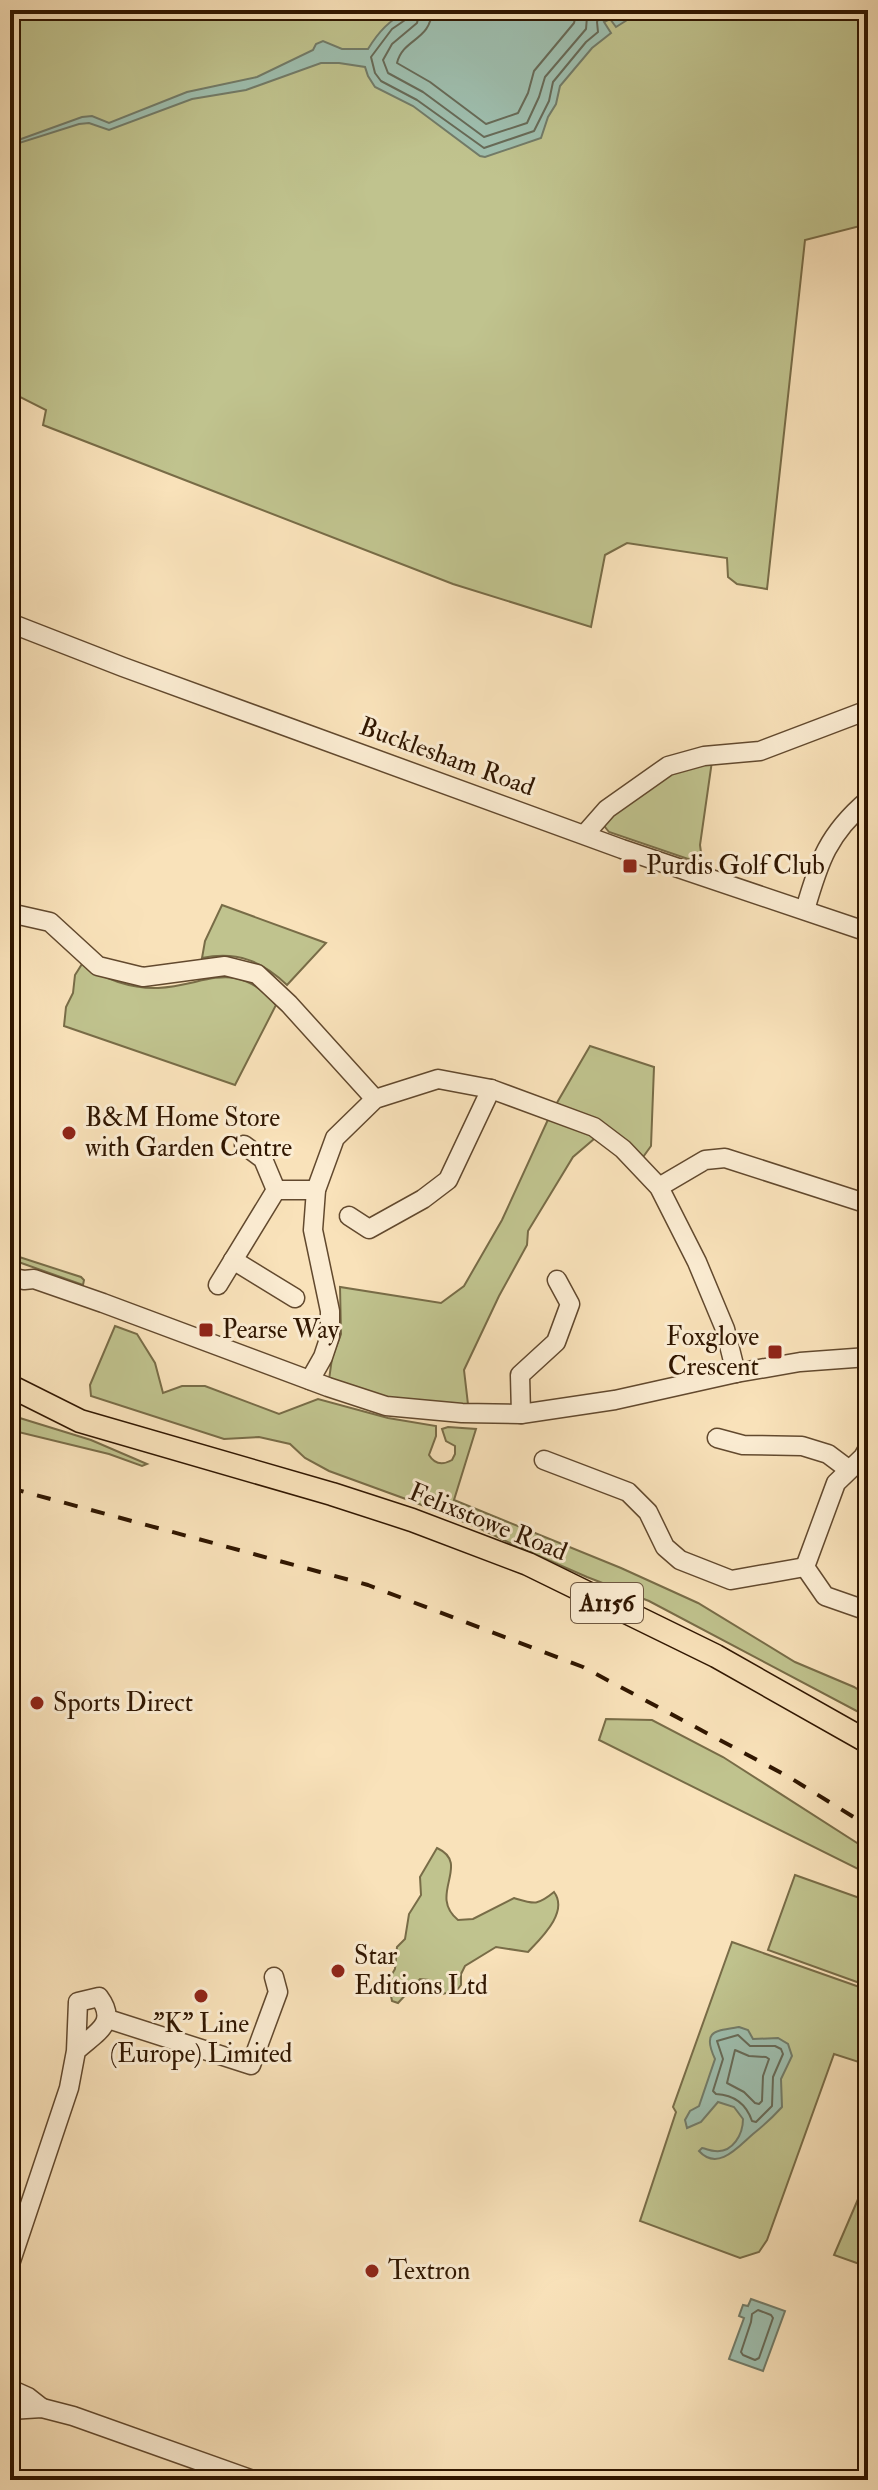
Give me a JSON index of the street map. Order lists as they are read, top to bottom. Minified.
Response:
{"streets":{"main road":["Felixstowe Road","A1156"],"street":["Bucklesham Road"]},"places":{"transit":["Purdis Golf Club","Pearse Way","Foxglove Crescent"],"other":["B&M Home Store with Garden Centre","Sports Direct","Star Editions Ltd","\"K\" Line (Europe) Limited","Textron"]}}
